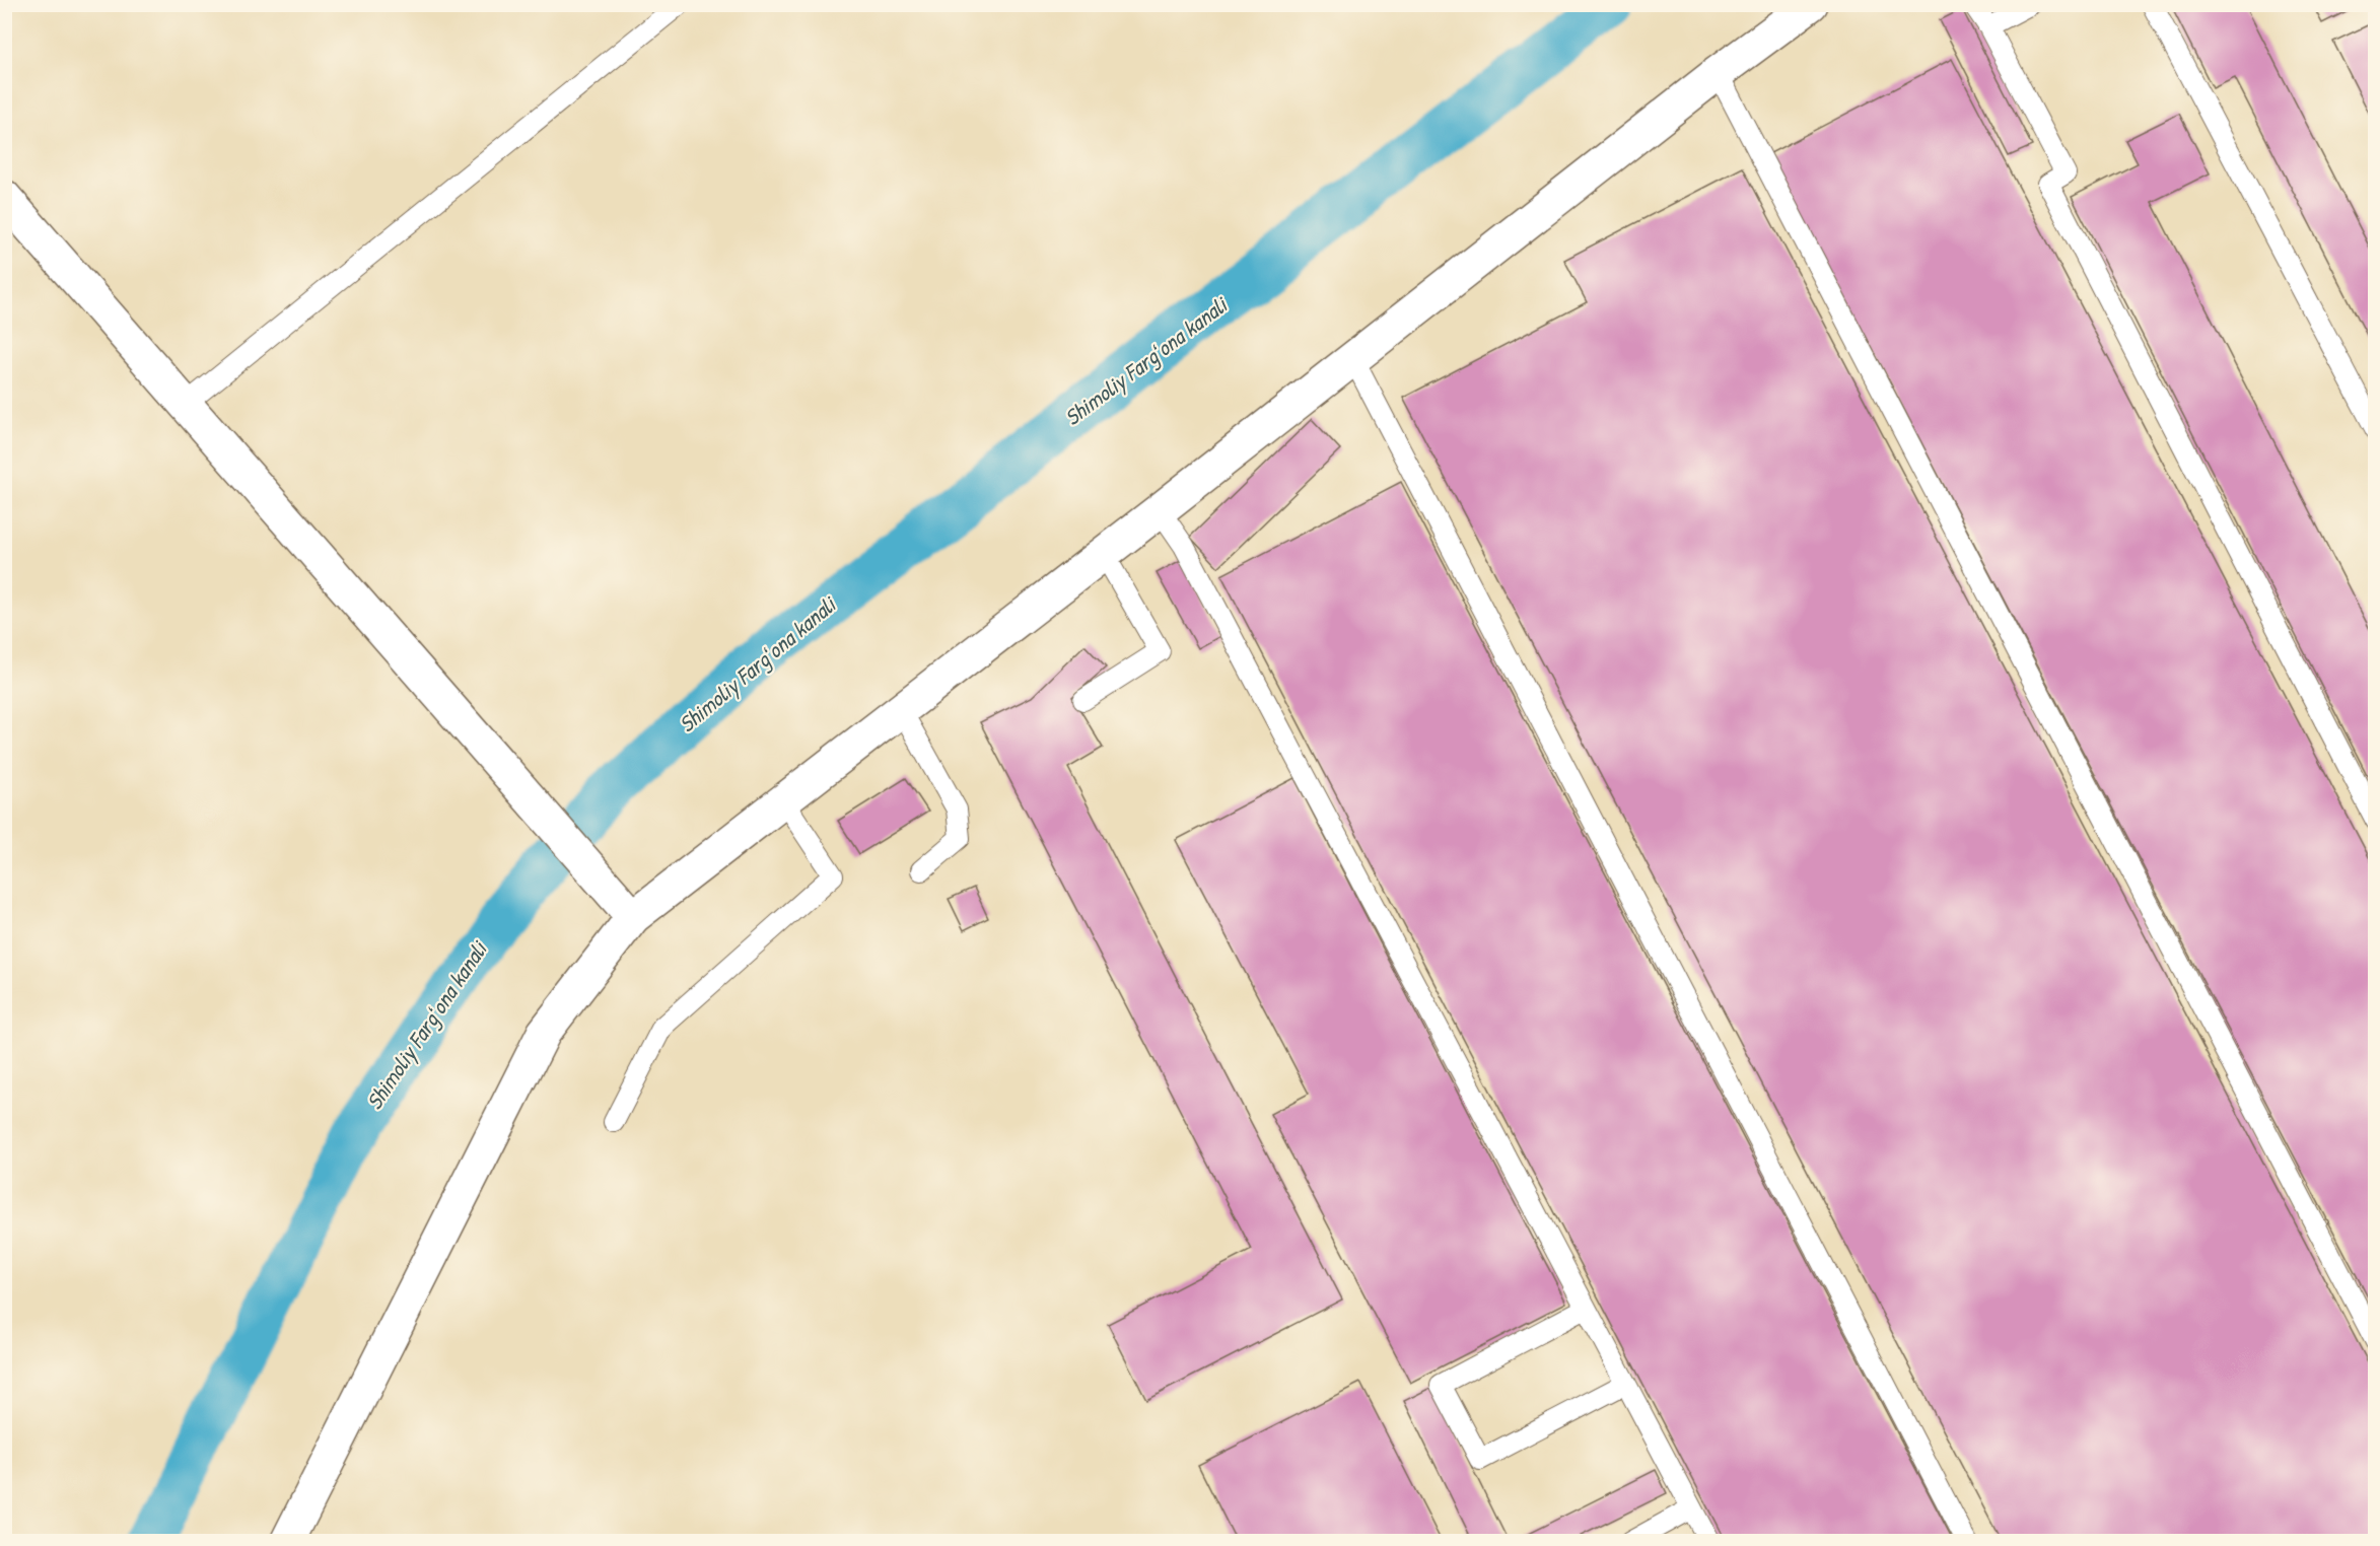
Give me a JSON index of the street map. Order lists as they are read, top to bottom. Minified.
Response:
{"water":["Shimoliy Fargʻona kanali"]}
